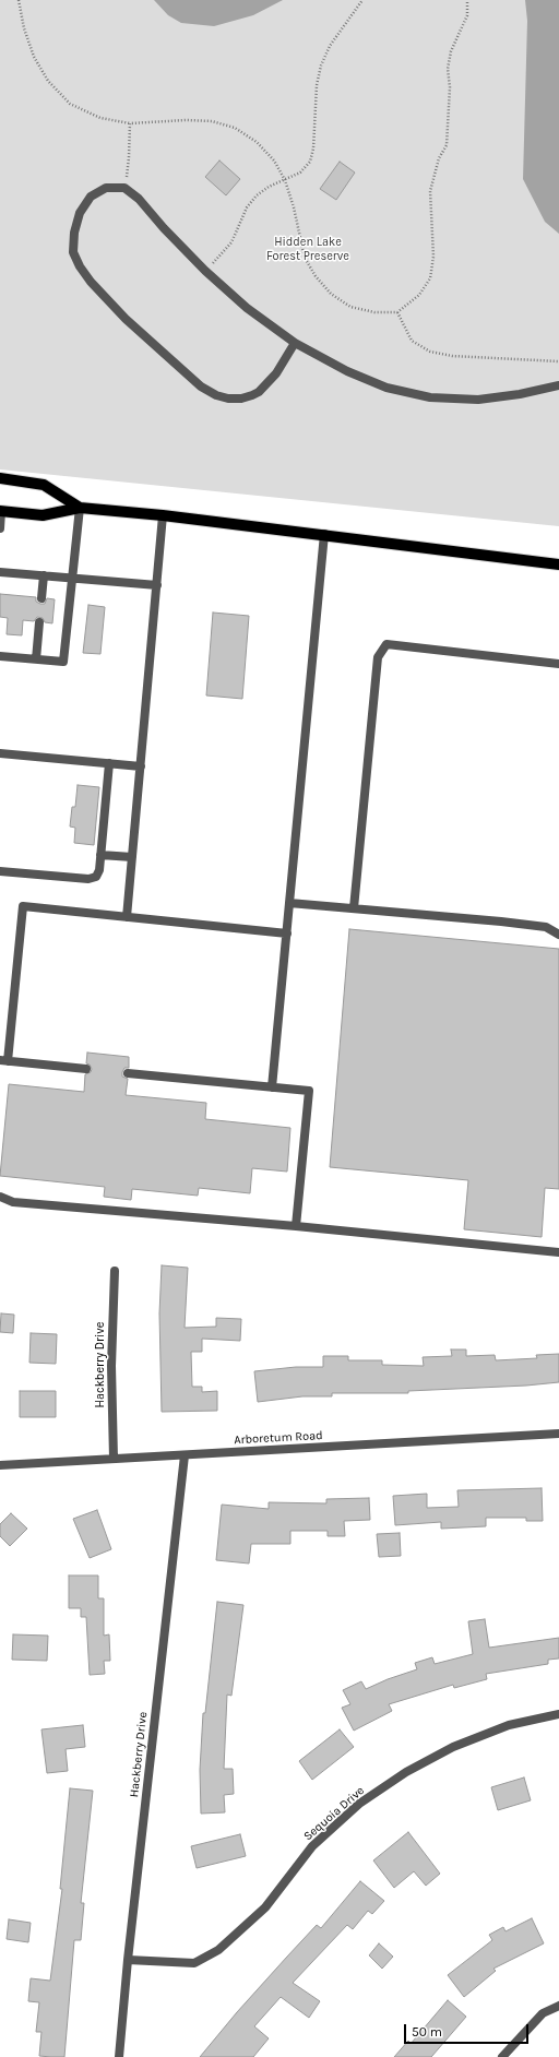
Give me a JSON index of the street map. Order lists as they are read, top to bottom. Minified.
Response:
{"streets":{"street":["Hackberry Drive","Arboretum Road","Sequoia Drive"]},"crossings":[["Hackberry Drive","Arboretum Road"],["Hackberry Drive","Sequoia Drive"]],"parks":["Hidden Lake Forest Preserve"],"scale_bar":"50 m"}
